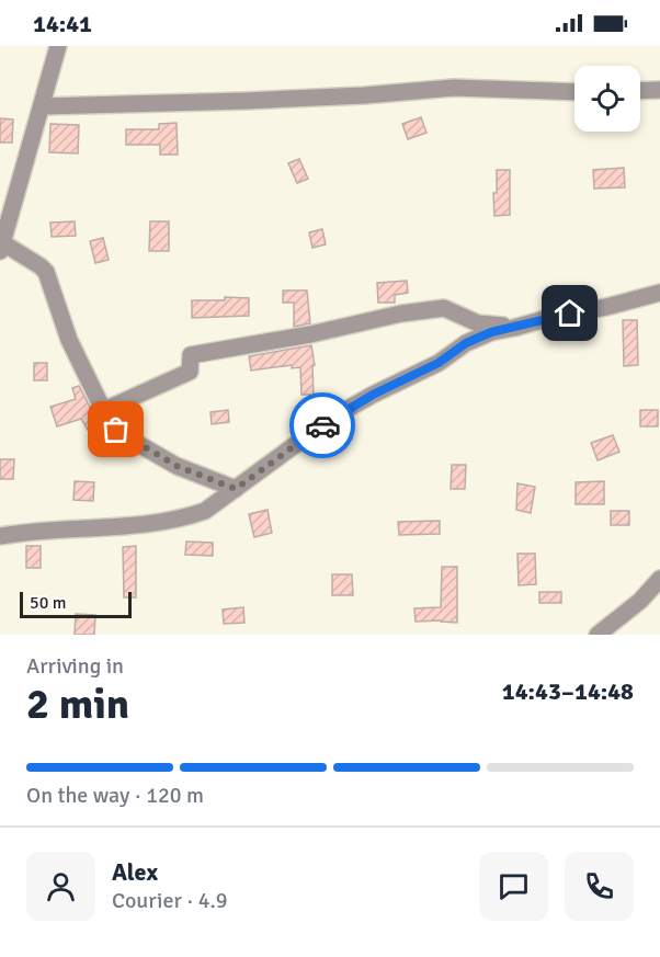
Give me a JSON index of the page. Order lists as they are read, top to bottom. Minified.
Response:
{"scale_bar":"50 m","page":{"status":"14:41","scale":"50 m","heading":["2 min","Arriving in","14:43–14:48"],"panel":["Alex","Courier · 4.9"],"bar":"On the way · 120 m"}}
